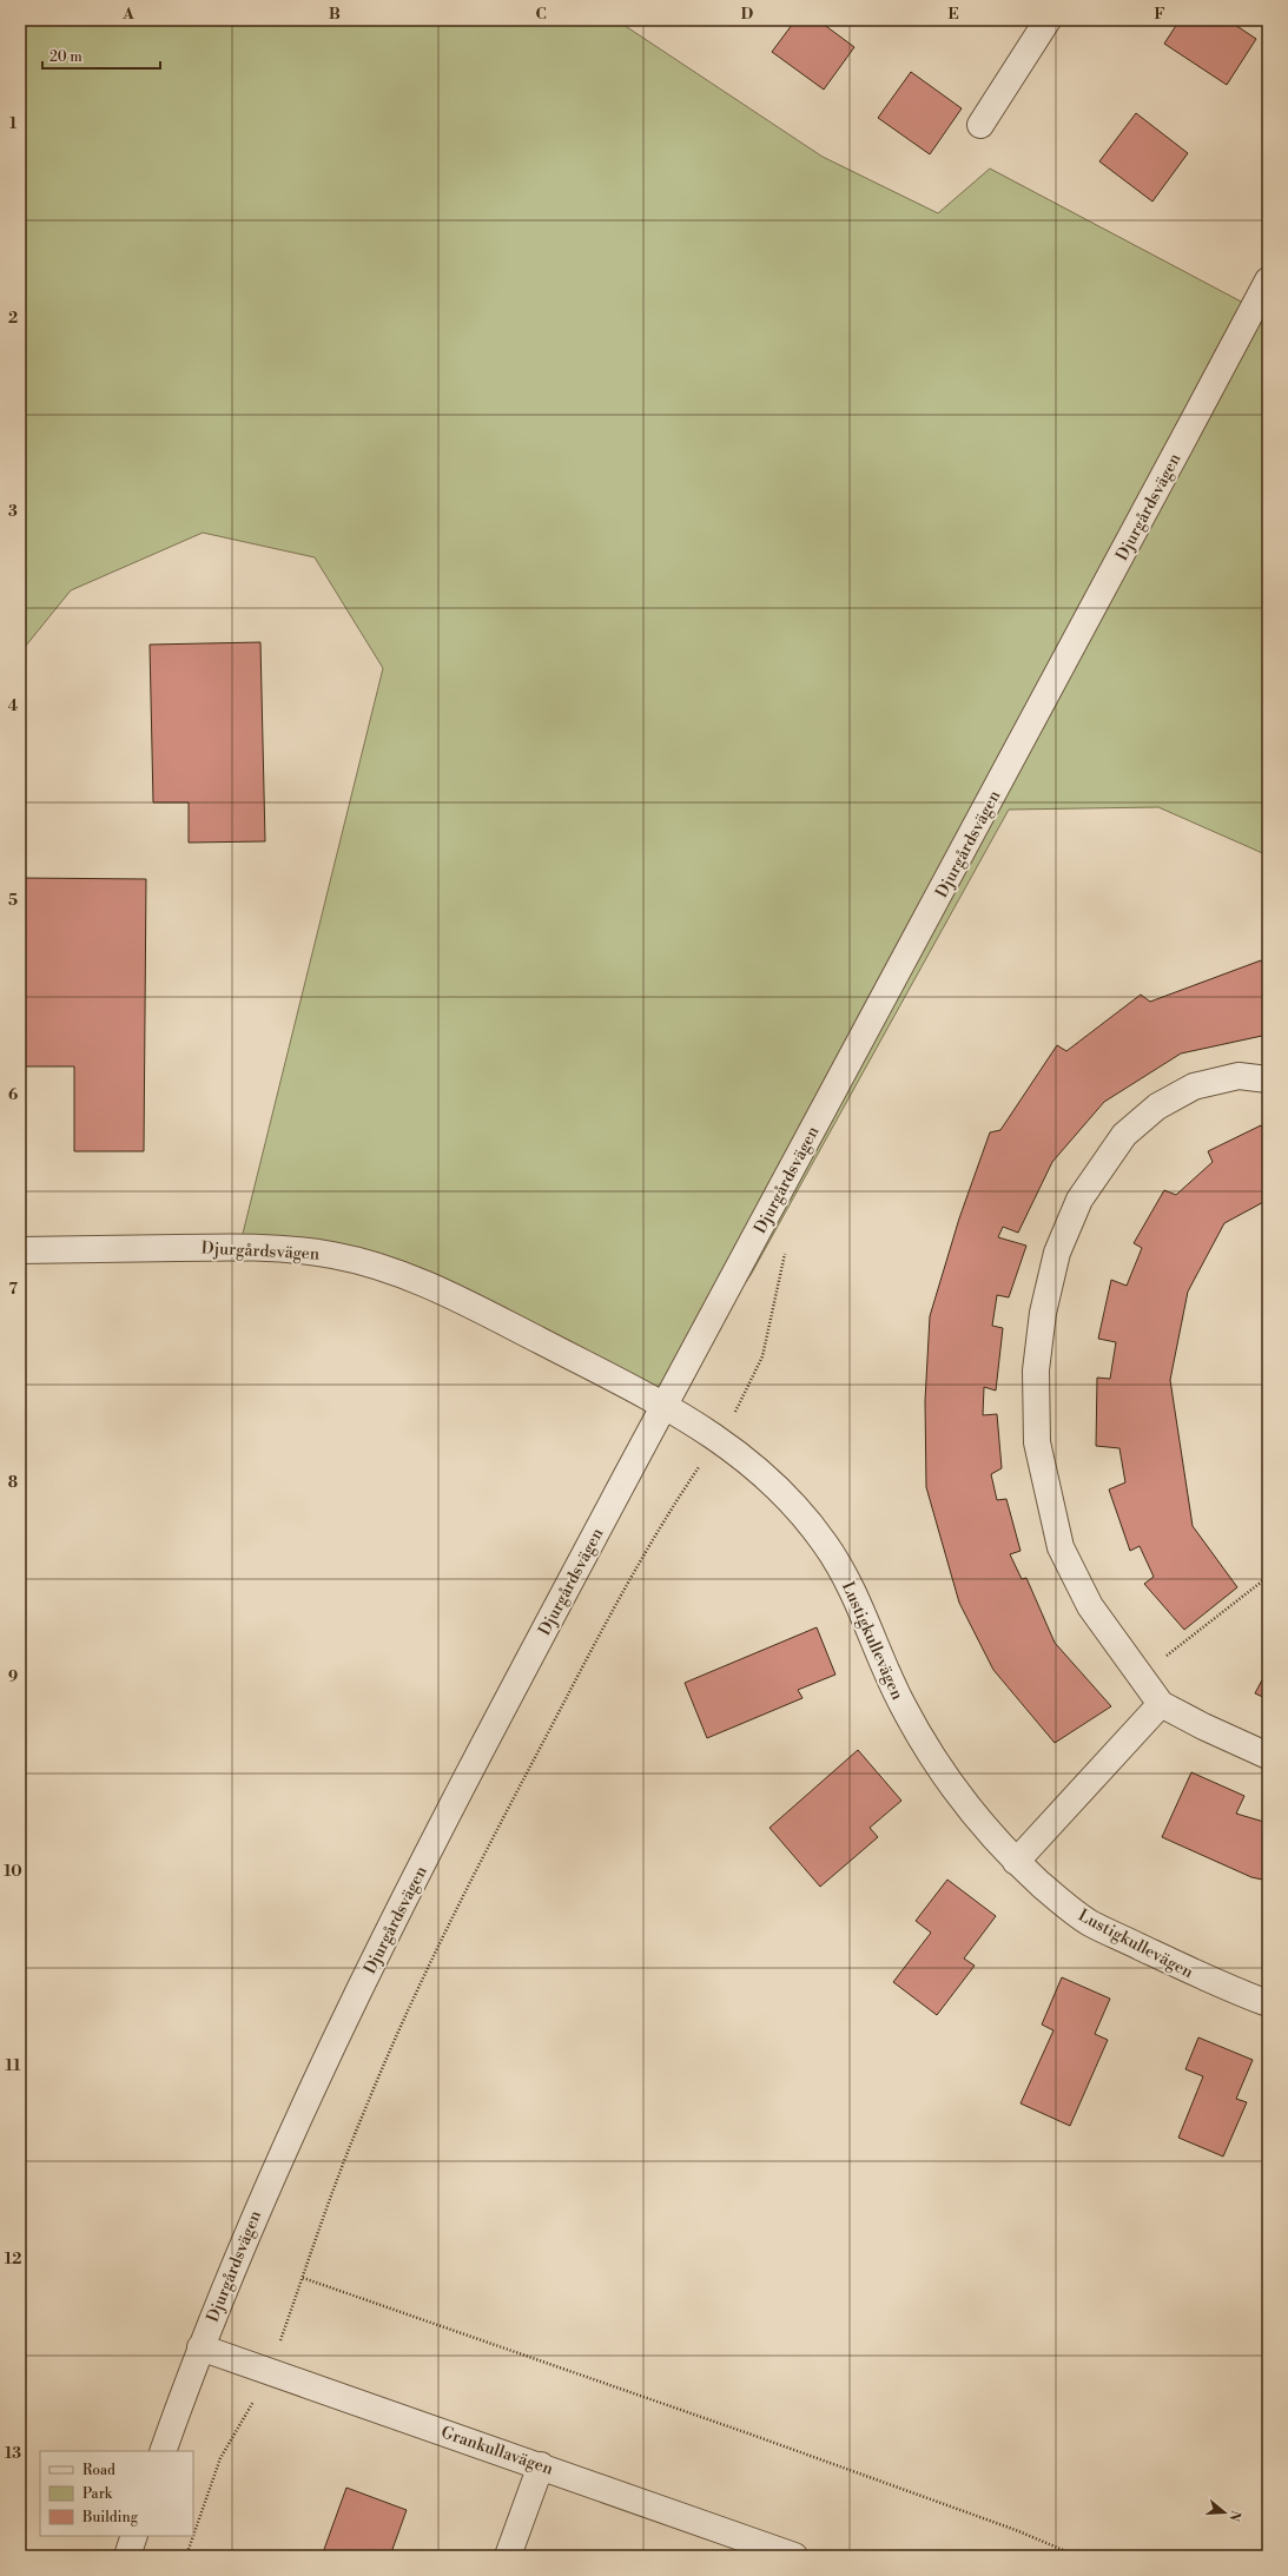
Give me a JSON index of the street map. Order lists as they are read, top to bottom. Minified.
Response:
{"streets":{"street":["Djurgårdsvägen","Lustigkullevägen","Grankullavägen"]},"crossings":[["Djurgårdsvägen","Lustigkullevägen"],["Djurgårdsvägen","Grankullavägen"]],"legend":["Road","Park","Building"],"scale_bar":"20 m","north":"right","grid":{"columns":["A","B","C","D","E","F"],"rows":["1","2","3","4","5","6","7","8","9","10","11","12","13"]}}
